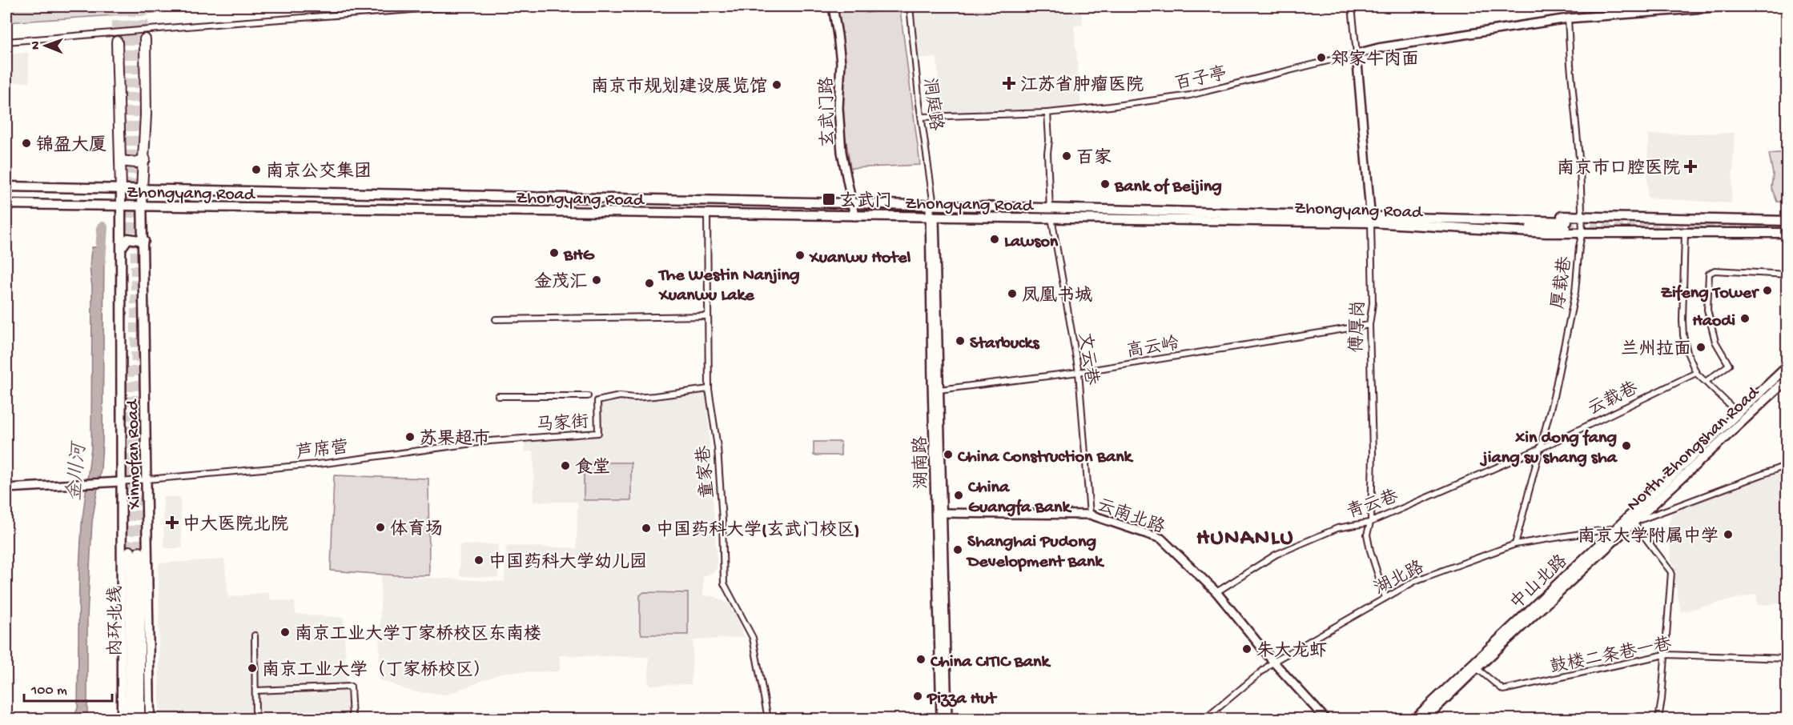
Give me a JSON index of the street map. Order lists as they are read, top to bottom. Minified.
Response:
{"streets":{"highway":["内环北线"],"main road":["Zhongyang Road","North Zhongshan Road","Xinmofan Road","中山北路"],"street":["百子亭","洞庭路","玄武门路","厚载巷","傅厚岗","高云岭","文云巷","云载巷","马家街","芦席营","湖南路","童家巷","青云巷","云南北路","湖北路","鼓楼二条巷一巷"]},"crossings":[["百子亭","洞庭路"],["百子亭","傅厚岗"],["洞庭路","Zhongyang Road"],["洞庭路","湖南路"],["玄武门路","Zhongyang Road"],["Zhongyang Road","厚载巷"],["Zhongyang Road","傅厚岗"],["Zhongyang Road","文云巷"],["Zhongyang Road","Xinmofan Road"],["Zhongyang Road","湖南路"],["Zhongyang Road","童家巷"],["厚载巷","云载巷"],["厚载巷","青云巷"],["厚载巷","湖北路"],["傅厚岗","高云岭"],["傅厚岗","青云巷"],["傅厚岗","湖北路"],["高云岭","文云巷"],["高云岭","湖南路"],["文云巷","云南北路"],["云载巷","青云巷"],["马家街","芦席营"],["马家街","童家巷"],["North Zhongshan Road","湖北路"],["North Zhongshan Road","中山北路"],["North Zhongshan Road","鼓楼二条巷一巷"],["芦席营","Xinmofan Road"],["湖南路","云南北路"],["青云巷","云南北路"],["云南北路","湖北路"],["湖北路","中山北路"]],"districts":["HUNANLU"],"water":["金川河"],"places":{"other":["郑家牛肉面","南京市规划建设展览馆","锦盈大厦","百家","南京公交集团","Bank of Beijing","Lawson","BHG","Xuanwu Hotel","金茂汇","The Westin Nanjing Xuanwu Lake","Zifeng Tower","凤凰书城","Haodi","Starbucks","兰州拉面","苏果超市","xin dong fang jiang su shang sha","China Construction Bank","食堂","China Guangfa Bank","体育场","中国药科大学(玄武门校区)","南京大学附属中学","Shanghai Pudong Development Bank","中国药科大学幼儿园","南京工业大学丁家桥校区东南楼","朱大龙虾","China CITIC Bank","南京工业大学（丁家桥校区）","Pizza Hut"],"health":["江苏省肿瘤医院","南京市口腔医院","中大医院北院"],"transit":["玄武门"]},"scale_bar":"100 m","north":"left"}
